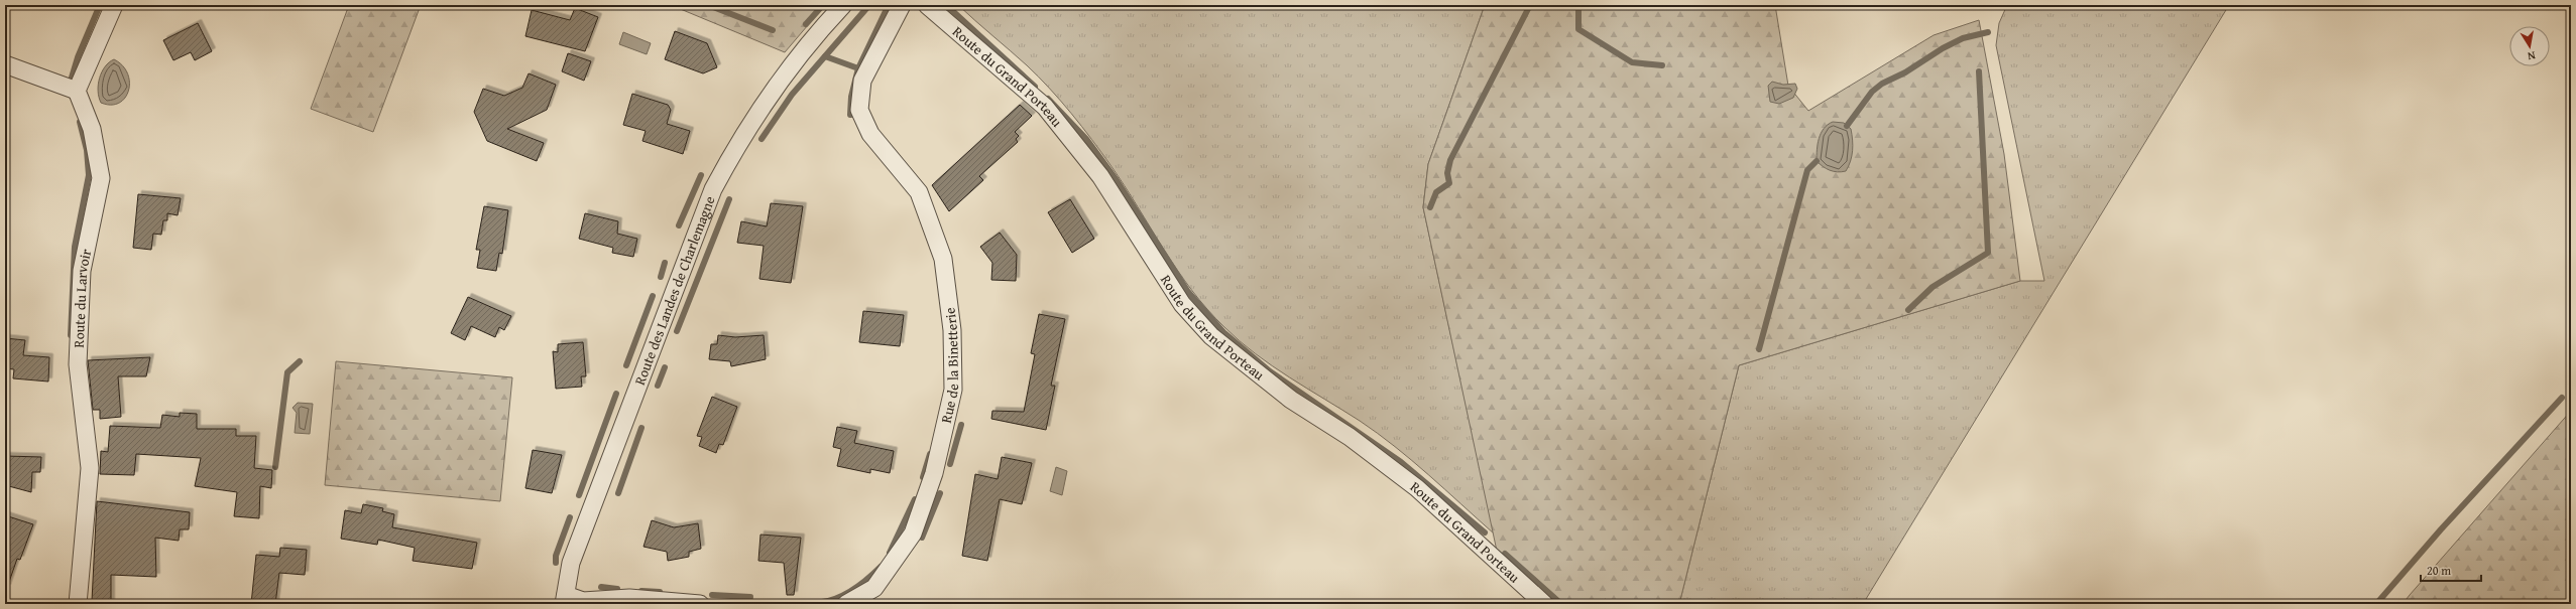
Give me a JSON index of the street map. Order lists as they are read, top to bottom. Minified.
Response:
{"streets":{"street":["Route du Grand Porteau","Route des Landes de Charlemagne","Route du Larvoir","Rue de la Binetterie"]},"scale_bar":"20 m","north":"bottom"}
